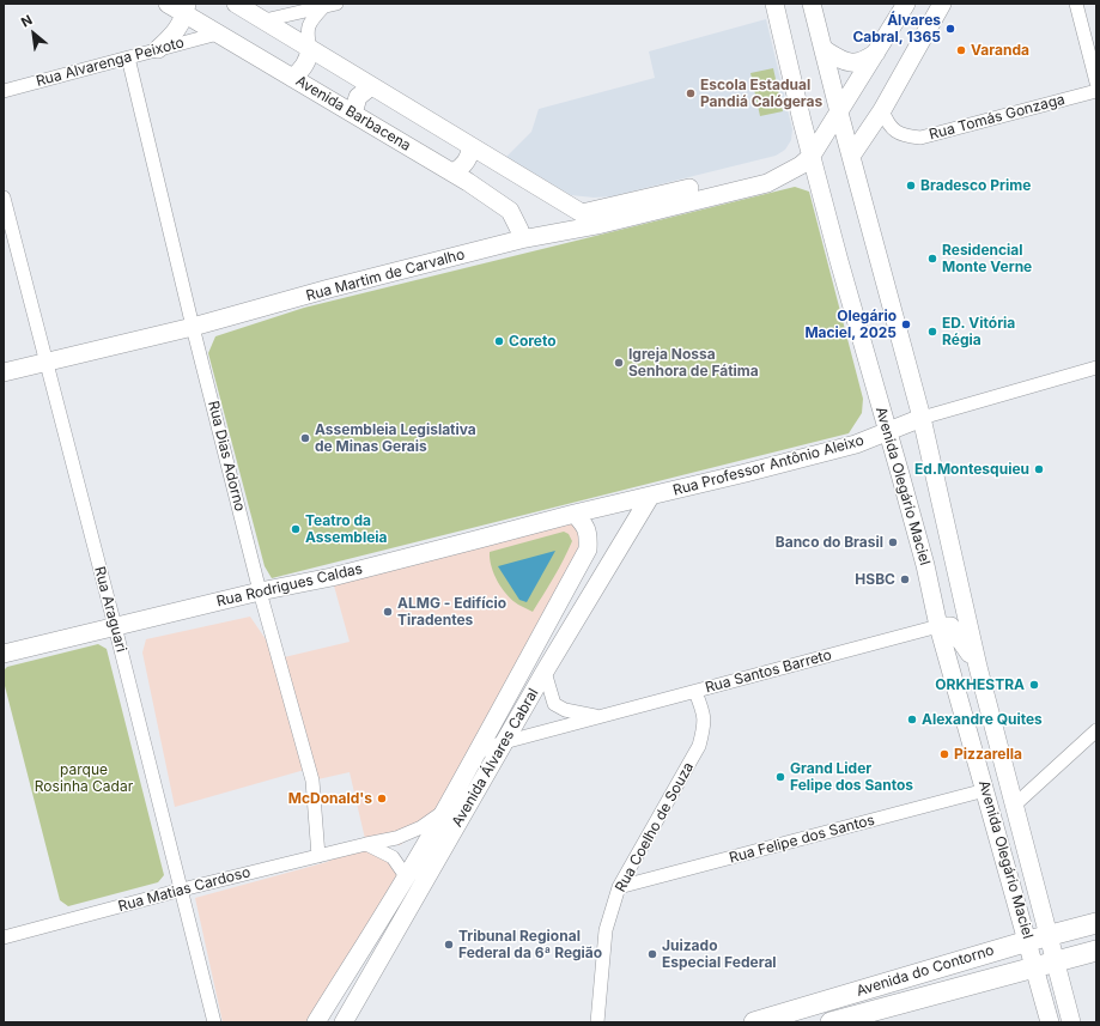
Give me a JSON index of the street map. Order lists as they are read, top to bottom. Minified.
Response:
{"streets":{"main road":["Avenida Barbacena","Rua Martim de Carvalho","Rua Professor Antônio Aleixo","Avenida Olegário Maciel","Rua Rodrigues Caldas","Avenida Álvares Cabral","Avenida do Contorno"],"street":["Rua Alvarenga Peixoto","Rua Tomás Gonzaga","Rua Dias Adorno","Rua Araguari","Rua Santos Barreto","Rua Coelho de Souza","Rua Felipe dos Santos","Rua Matias Cardoso"]},"crossings":[["Rua Alvarenga Peixoto","Avenida Barbacena"],["Rua Alvarenga Peixoto","Rua Dias Adorno"],["Avenida Barbacena","Rua Martim de Carvalho"],["Rua Martim de Carvalho","Rua Dias Adorno"],["Rua Martim de Carvalho","Avenida Olegário Maciel"],["Rua Martim de Carvalho","Rua Araguari"],["Rua Dias Adorno","Rua Rodrigues Caldas"],["Rua Dias Adorno","Rua Matias Cardoso"],["Rua Professor Antônio Aleixo","Avenida Olegário Maciel"],["Rua Professor Antônio Aleixo","Rua Rodrigues Caldas"],["Rua Professor Antônio Aleixo","Avenida Álvares Cabral"],["Avenida Olegário Maciel","Rua Santos Barreto"],["Avenida Olegário Maciel","Rua Felipe dos Santos"],["Avenida Olegário Maciel","Avenida do Contorno"],["Rua Rodrigues Caldas","Rua Araguari"],["Rua Rodrigues Caldas","Avenida Álvares Cabral"],["Rua Araguari","Rua Matias Cardoso"],["Rua Santos Barreto","Avenida Álvares Cabral"],["Rua Santos Barreto","Rua Coelho de Souza"],["Avenida Álvares Cabral","Rua Matias Cardoso"],["Rua Coelho de Souza","Rua Felipe dos Santos"]],"parks":["parque Rosinha Cadar"],"places":["Álvares Cabral, 1365","Varanda","Escola Estadual Pandiá Calógeras","Bradesco Prime","Residencial Monte Verne","Olegário Maciel, 2025","ED. Vitória Régia","Coreto","Igreja Nossa Senhora de Fátima","Assembleia Legislativa de Minas Gerais","Ed.Montesquieu","Teatro da Assembleia","Banco do Brasil","HSBC","ALMG - Edifício Tiradentes","ORKHESTRA","Alexandre Quites","Pizzarella","Grand Lider Felipe dos Santos","McDonald's","Tribunal Regional Federal da 6ª Região","Juizado Especial Federal"],"north":"top left"}
